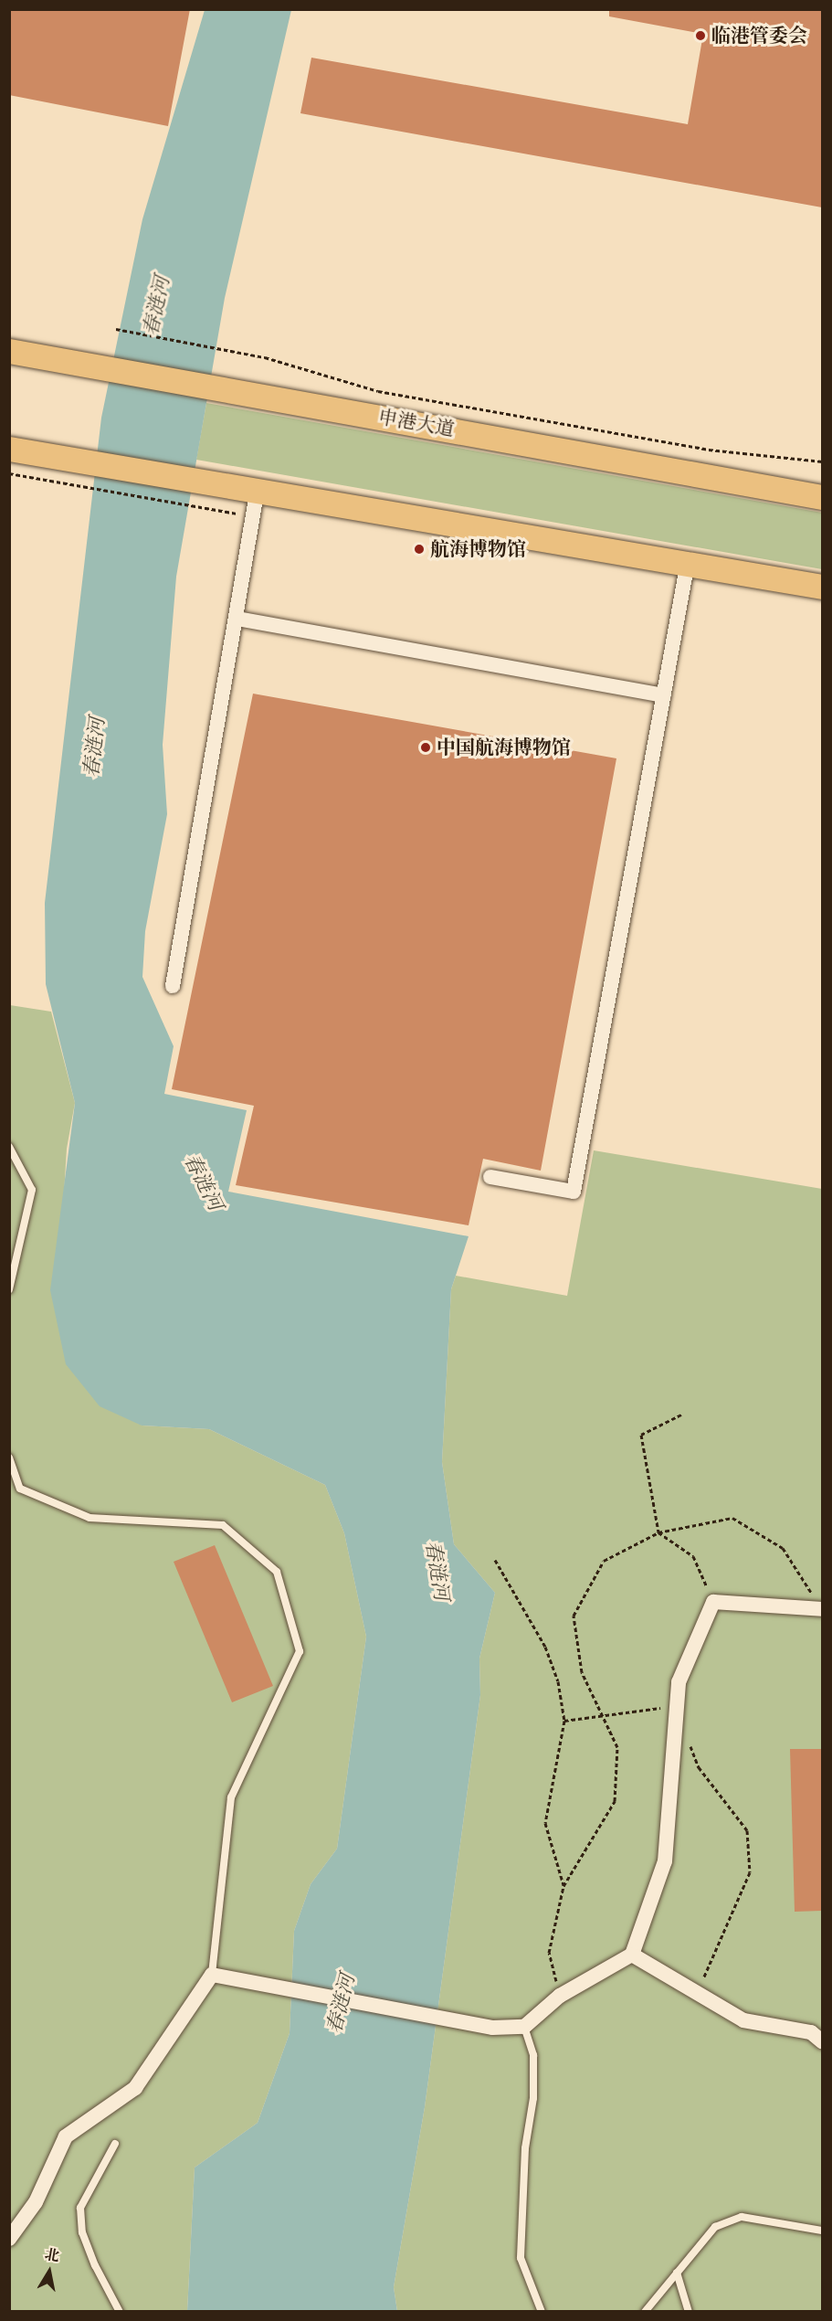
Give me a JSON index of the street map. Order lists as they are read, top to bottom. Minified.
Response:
{"streets":{"main road":["申港大道"]},"water":["春涟河"],"places":["临港管委会","航海博物馆","中国航海博物馆"],"north":"top"}
